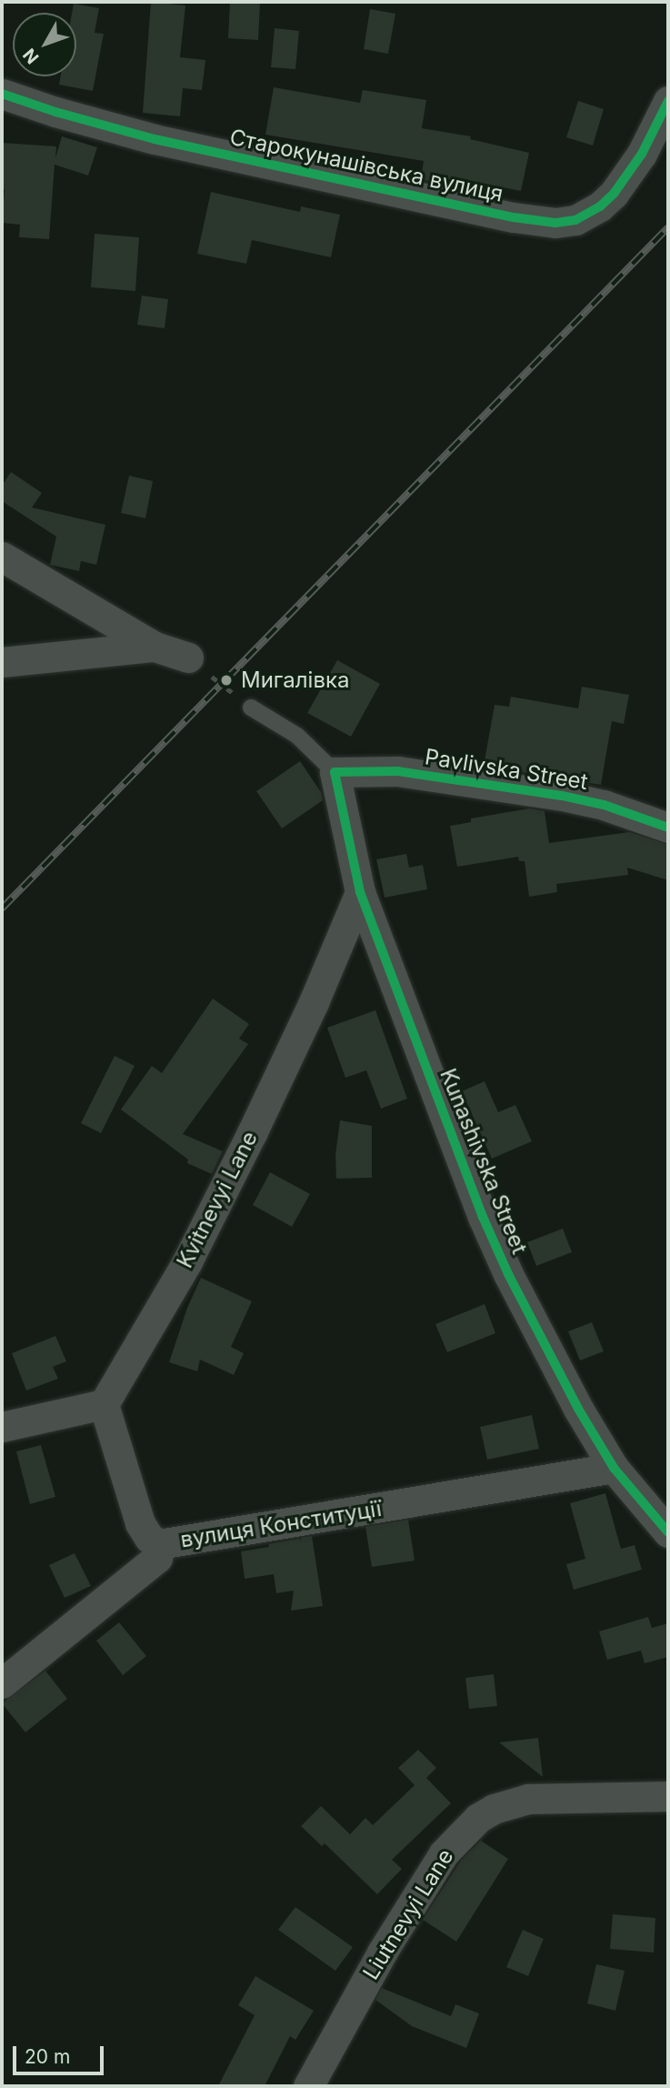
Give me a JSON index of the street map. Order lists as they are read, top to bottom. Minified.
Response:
{"streets":{"street":["Старокунашівська вулиця","Pavlivska Street","Kunashivska Street","Kvitnevyi Lane","вулиця Конституції","Liutnevyi Lane"]},"crossings":[["Pavlivska Street","Kunashivska Street"],["Kunashivska Street","Kvitnevyi Lane"],["Kunashivska Street","вулиця Конституції"]],"places":["Мигалівка"],"scale_bar":"20 m","north":"bottom left"}
